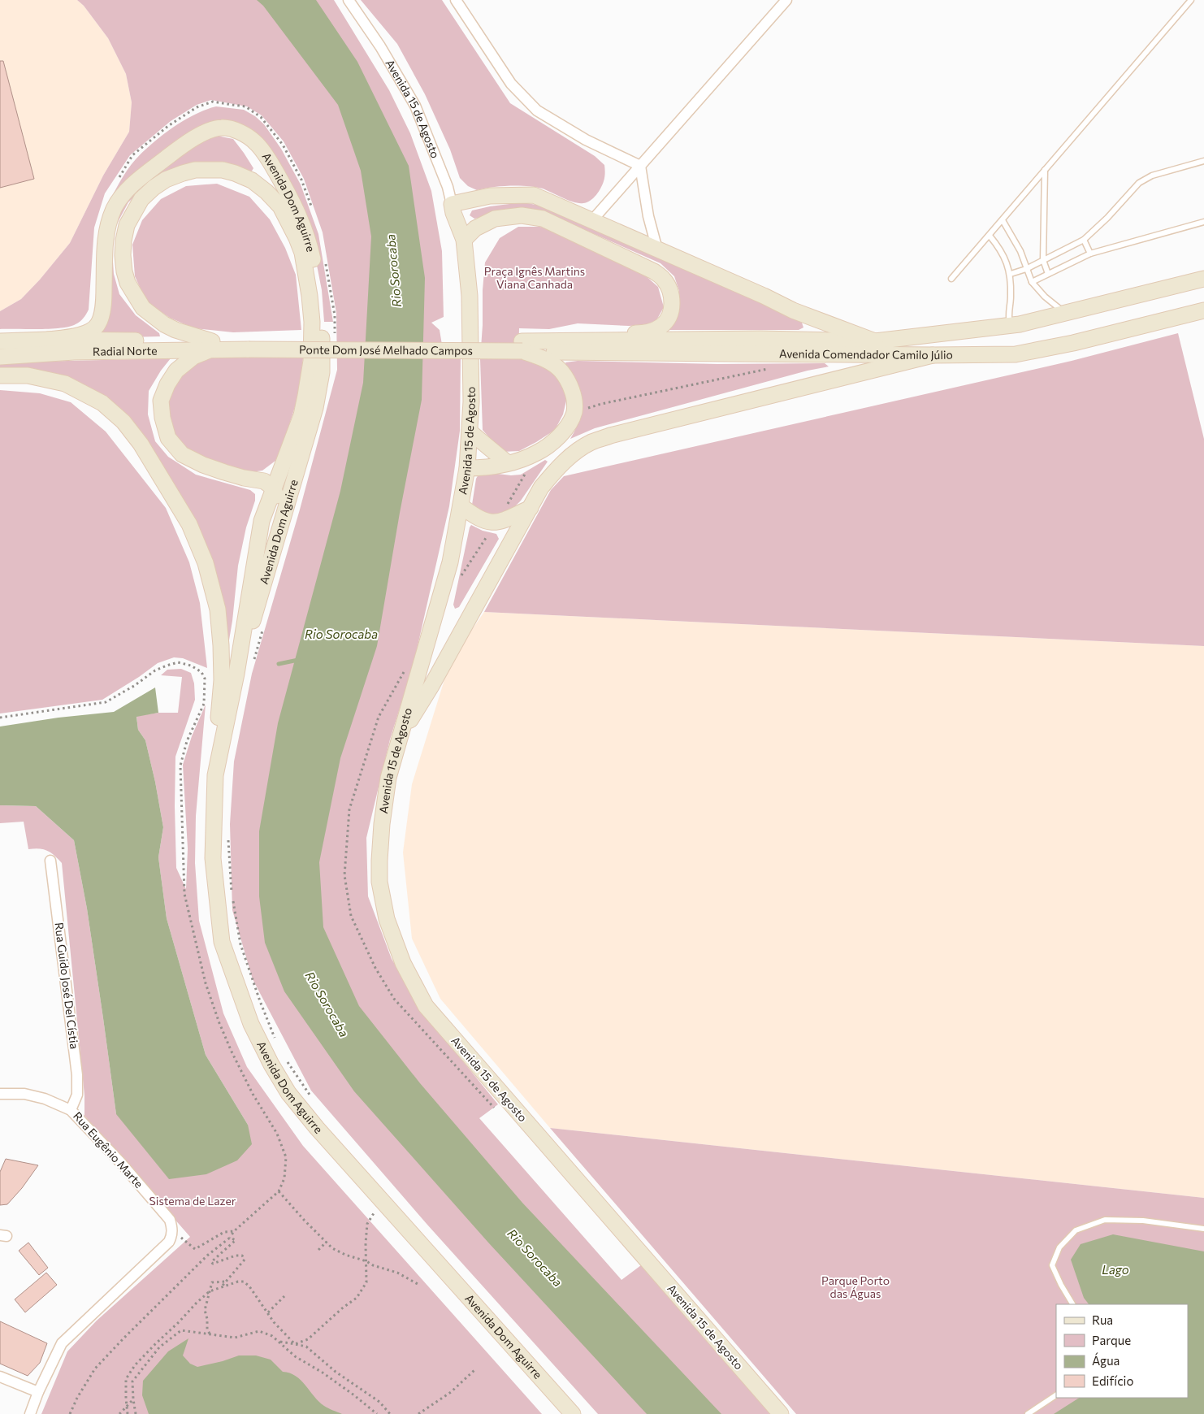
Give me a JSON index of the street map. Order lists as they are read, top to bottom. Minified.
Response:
{"streets":{"main road":["Avenida 15 de Agosto","Avenida Dom Aguirre","Ponte Dom José Melhado Campos","Radial Norte","Avenida Comendador Camilo Júlio"],"street":["Rua Guido José Del Cístia","Rua Eugênio Marte"]},"crossings":[["Avenida 15 de Agosto","Avenida Comendador Camilo Júlio"],["Avenida Dom Aguirre","Radial Norte"],["Ponte Dom José Melhado Campos","Radial Norte"],["Ponte Dom José Melhado Campos","Avenida Comendador Camilo Júlio"],["Rua Guido José Del Cístia","Rua Eugênio Marte"]],"water":["Rio Sorocaba","Lago"],"parks":["Praça Ignês Martins Viana Canhada","Sistema de Lazer","Parque Porto das Águas"],"legend":["Rua","Parque","Água","Edifício"]}
